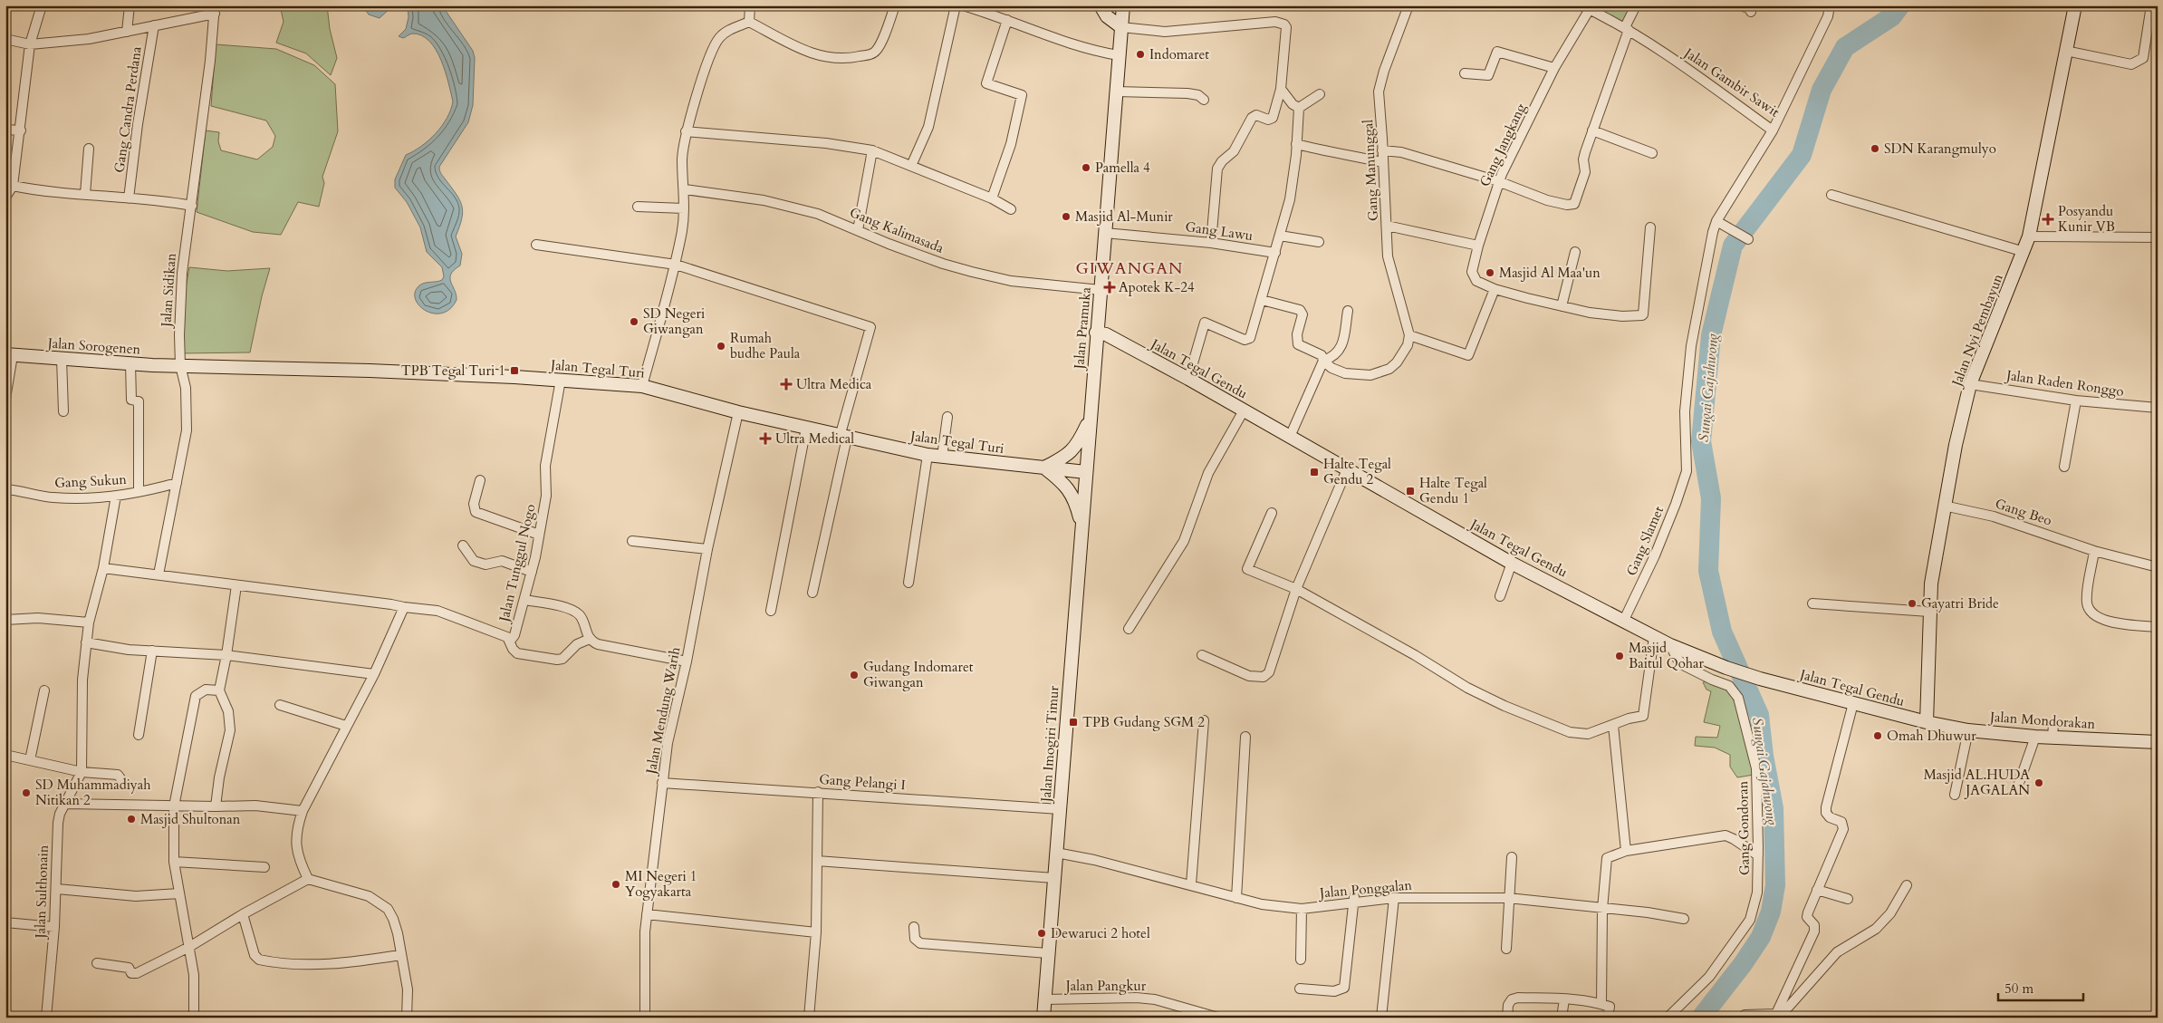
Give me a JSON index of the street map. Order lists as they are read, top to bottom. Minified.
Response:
{"streets":{"main road":["Jalan Pramuka","Jalan Nyi Pembayun","Jalan Sorogenen","Jalan Tegal Turi","Jalan Tegal Gendu","Jalan Mondorakan","Jalan Imogiri Timur"],"street":["Jalan Gambir Sawit","Gang Candra Perdana","Gang Jangkang","Gang Manunggal","Gang Kalimasada","Gang Lawu","Jalan Sidikan","Jalan Raden Ronggo","Gang Sukun","Gang Beo","Gang Slamet","Jalan Tunggul Nogo","Jalan Mendung Warih","Gang Pelangi I","Gang Gondoran","Jalan Ponggalan","Jalan Sulthonain","Jalan Pangkur"]},"crossings":[["Jalan Gambir Sawit","Gang Jangkang"],["Gang Kalimasada","Jalan Pramuka"],["Gang Lawu","Jalan Pramuka"],["Jalan Sidikan","Jalan Sorogenen"],["Jalan Sidikan","Jalan Tegal Turi"],["Jalan Sidikan","Gang Sukun"],["Jalan Sidikan","Jalan Tunggul Nogo"],["Jalan Pramuka","Jalan Tegal Turi"],["Jalan Pramuka","Jalan Tegal Gendu"],["Jalan Pramuka","Jalan Imogiri Timur"],["Jalan Nyi Pembayun","Jalan Tegal Gendu"],["Jalan Nyi Pembayun","Jalan Raden Ronggo"],["Jalan Nyi Pembayun","Gang Beo"],["Jalan Nyi Pembayun","Jalan Mondorakan"],["Jalan Sorogenen","Jalan Tegal Turi"],["Jalan Tegal Turi","Jalan Tunggul Nogo"],["Jalan Tegal Turi","Jalan Mendung Warih"],["Jalan Tegal Turi","Jalan Imogiri Timur"],["Jalan Tegal Gendu","Gang Slamet"],["Jalan Tegal Gendu","Jalan Mondorakan"],["Jalan Tegal Gendu","Gang Gondoran"],["Jalan Mendung Warih","Gang Pelangi I"],["Jalan Imogiri Timur","Gang Pelangi I"],["Jalan Imogiri Timur","Jalan Ponggalan"],["Jalan Imogiri Timur","Jalan Pangkur"]],"districts":["GIWANGAN"],"water":["Sungai Gajahwong"],"places":{"other":["Indomaret","SDN Karangmulyo","Pamella 4","Masjid Al-Munir","Masjid Al Maa'un","SD Negeri Giwangan","Rumah budhe Paula","Gayatri Bride","Masjid Baitul Qohar","Gudang Indomaret Giwangan","Omah Dhuwur","Masjid AL.HUDA JAGALAN","SD Muhammadiyah Nitikan 2","Masjid Shultonan","MI Negeri 1 Yogyakarta","Dewaruci 2 hotel"],"health":["Posyandu Kunir VB","Apotek K-24","Ultra Medica","Ultra Medical"],"transit":["TPB Tegal Turi 1","Halte Tegal Gendu 2","Halte Tegal Gendu 1","TPB Gudang SGM 2"]},"scale_bar":"50 m"}
